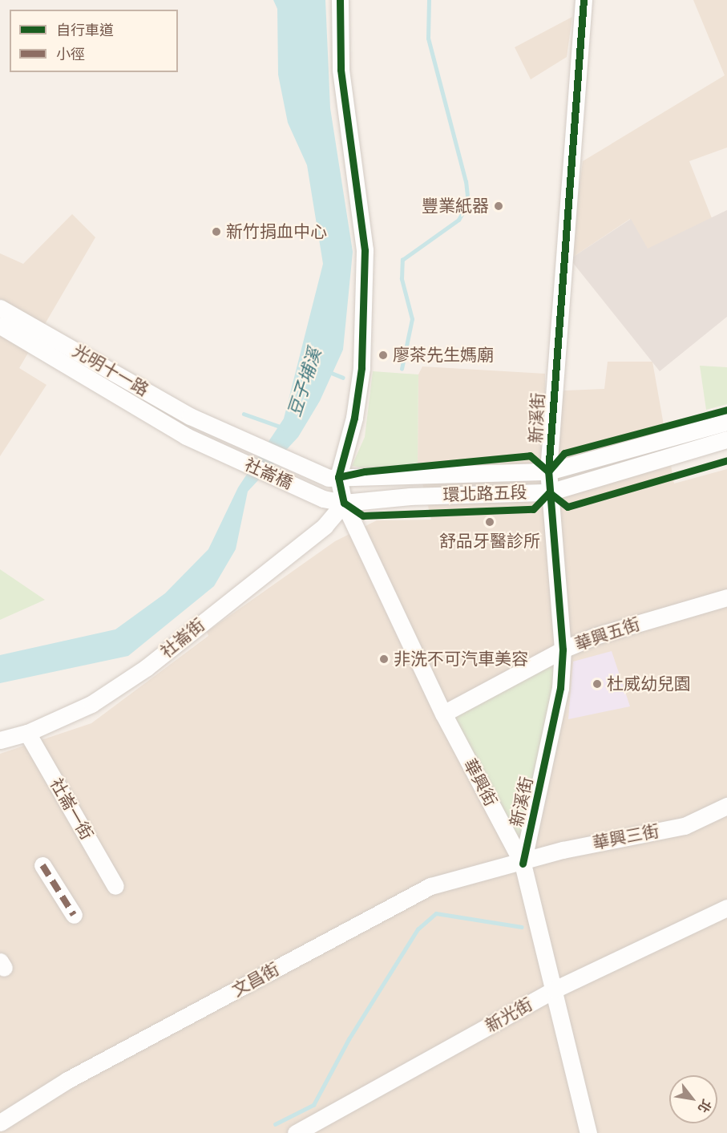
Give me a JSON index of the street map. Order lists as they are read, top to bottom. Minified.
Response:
{"streets":{"street":["光明十一路","新溪街","社崙橋","環北路五段","華興五街","社崙街","華興街","社崙一街","華興三街","文昌街","新光街"]},"crossings":[["光明十一路","社崙橋"],["新溪街","環北路五段"],["新溪街","華興五街"],["新溪街","華興街"],["新溪街","華興三街"],["新溪街","文昌街"],["社崙橋","環北路五段"],["社崙橋","華興街"],["環北路五段","社崙街"],["環北路五段","華興街"],["華興五街","華興街"],["社崙街","華興街"],["社崙街","社崙一街"],["華興街","華興三街"],["華興街","文昌街"],["華興街","新光街"],["華興三街","文昌街"]],"water":["豆子埔溪"],"places":["豐業紙器","新竹捐血中心","廖茶先生媽廟","舒品牙醫診所","非洗不可汽車美容","杜威幼兒園"],"legend":["自行車道","小徑"],"north":"bottom right"}
